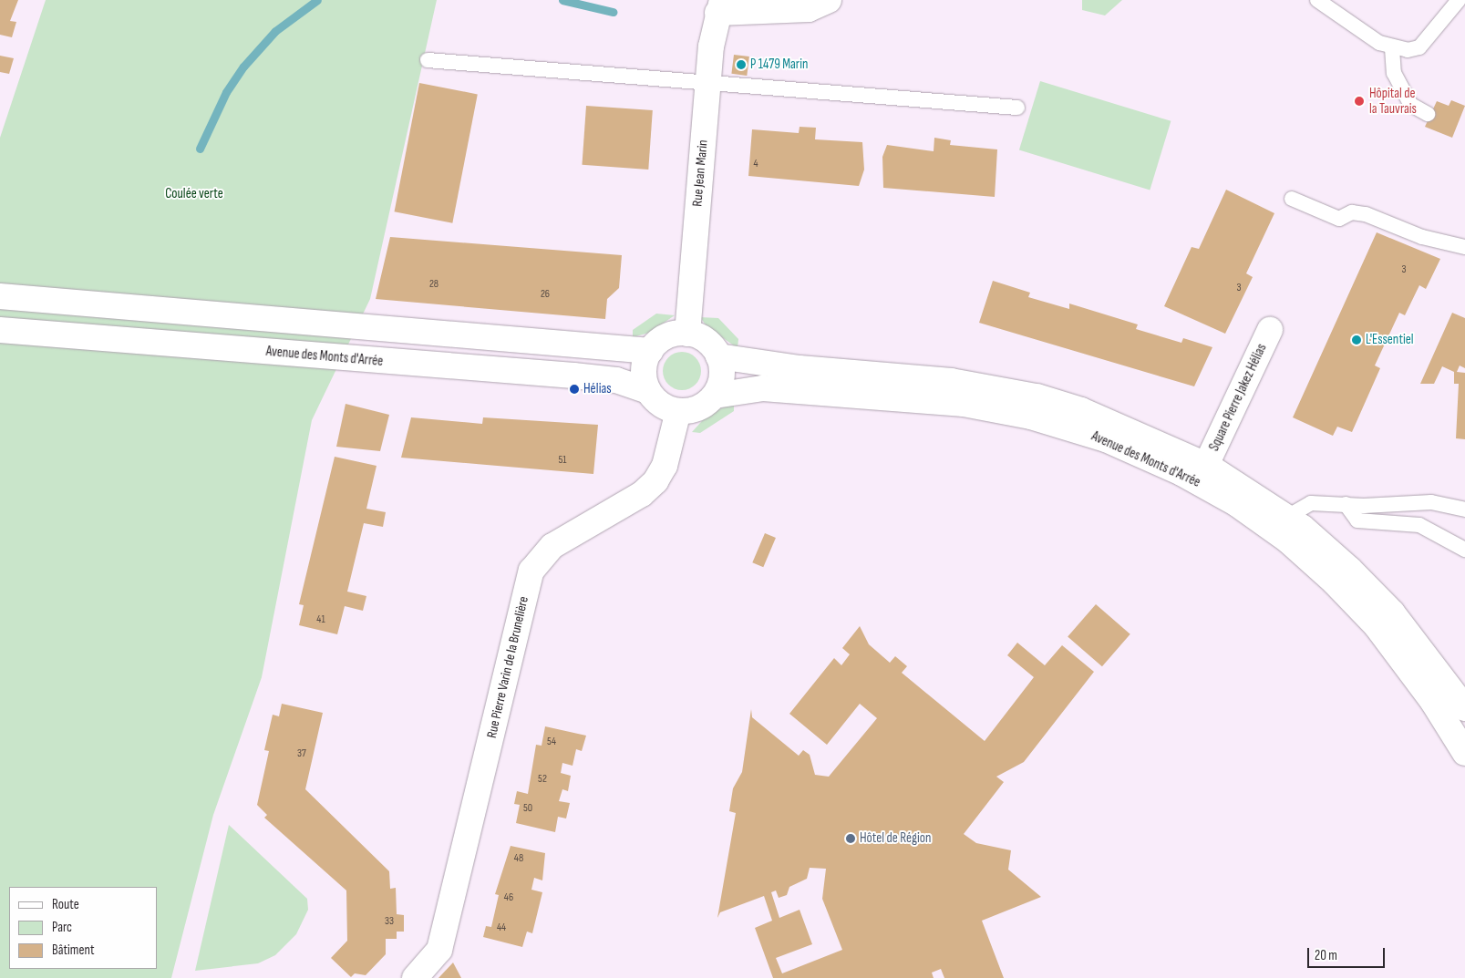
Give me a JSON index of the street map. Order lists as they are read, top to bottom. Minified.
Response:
{"streets":{"street":["Rue Jean Marin","Avenue des Monts d'Arrée","Square Pierre Jakez Hélias","Rue Pierre Varin de la Brunelière"]},"crossings":[["Rue Jean Marin","Avenue des Monts d'Arrée"],["Rue Jean Marin","Rue Pierre Varin de la Brunelière"],["Avenue des Monts d'Arrée","Square Pierre Jakez Hélias"],["Avenue des Monts d'Arrée","Rue Pierre Varin de la Brunelière"]],"parks":["Coulée verte"],"places":["P 1479 Marin","Hôpital de la Tauvrais","L'Essentiel","Hélias","Hôtel de Région"],"house_numbers":["4","3","28","3","26","51","41","54","37","52","50","48","46","33","44"],"legend":["Route","Parc","Bâtiment"],"scale_bar":"20 m"}
